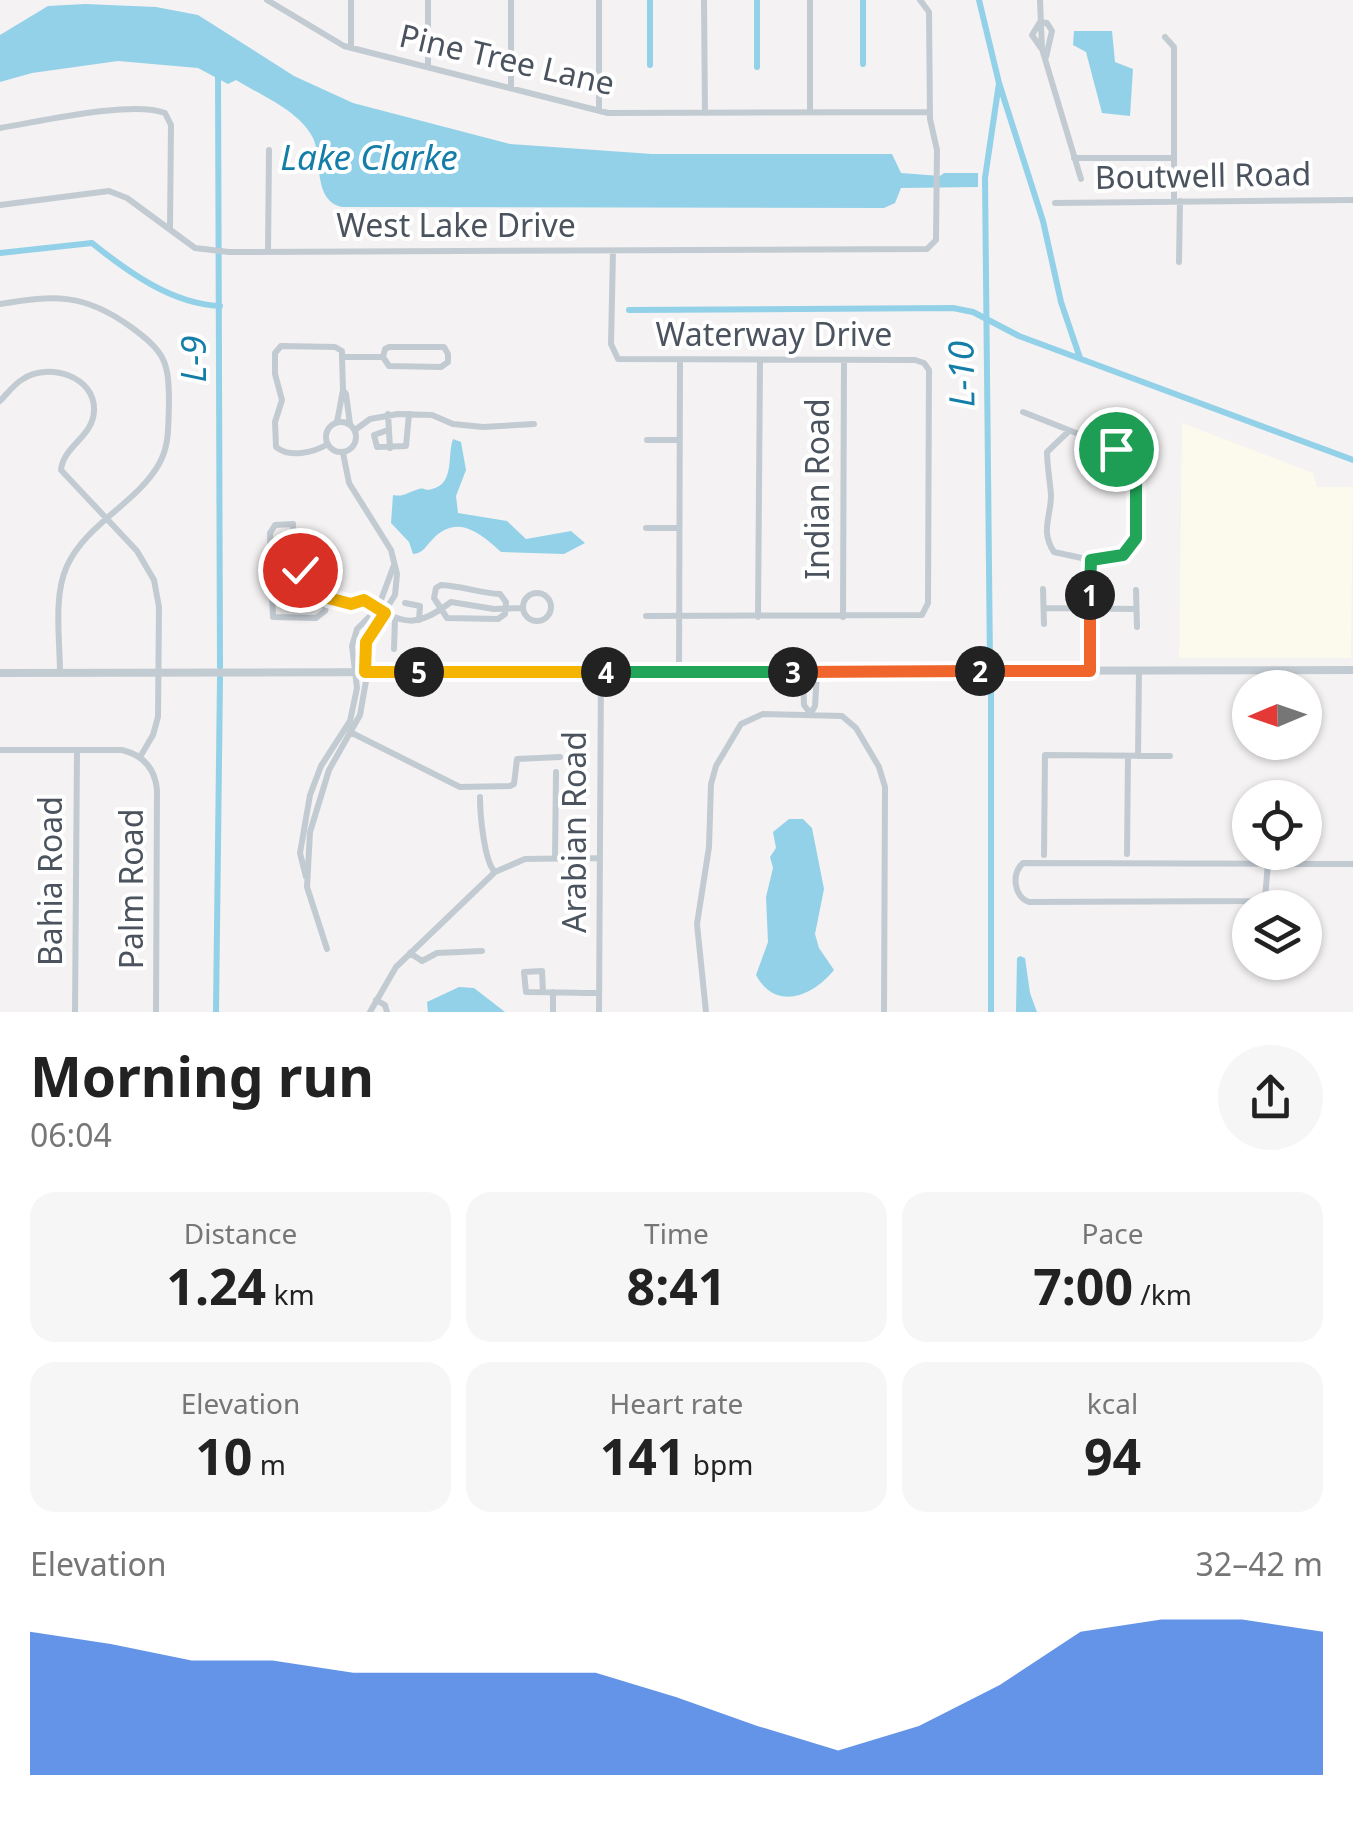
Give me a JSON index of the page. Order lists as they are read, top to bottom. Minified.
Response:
{"streets":{"street":["Pine Tree Lane","Boutwell Road","West Lake Drive","Waterway Drive","Indian Road","Arabian Road","Bahia Road","Palm Road"]},"crossings":[["Pine Tree Lane","West Lake Drive"],["West Lake Drive","Waterway Drive"],["Waterway Drive","Indian Road"]],"water":["Lake Clarke","L-9","L-10"],"north":"left","page":{"pins":["1","2","3","4","5"],"heading":["Morning run","06:04"],"stats":[["Distance","1.24 km"],["Time","8:41"],["Pace","7:00 /km"],["Elevation","10 m"],["Heart rate","141 bpm"],["kcal","94"]],"chart":["Elevation","32–42 m"]}}
